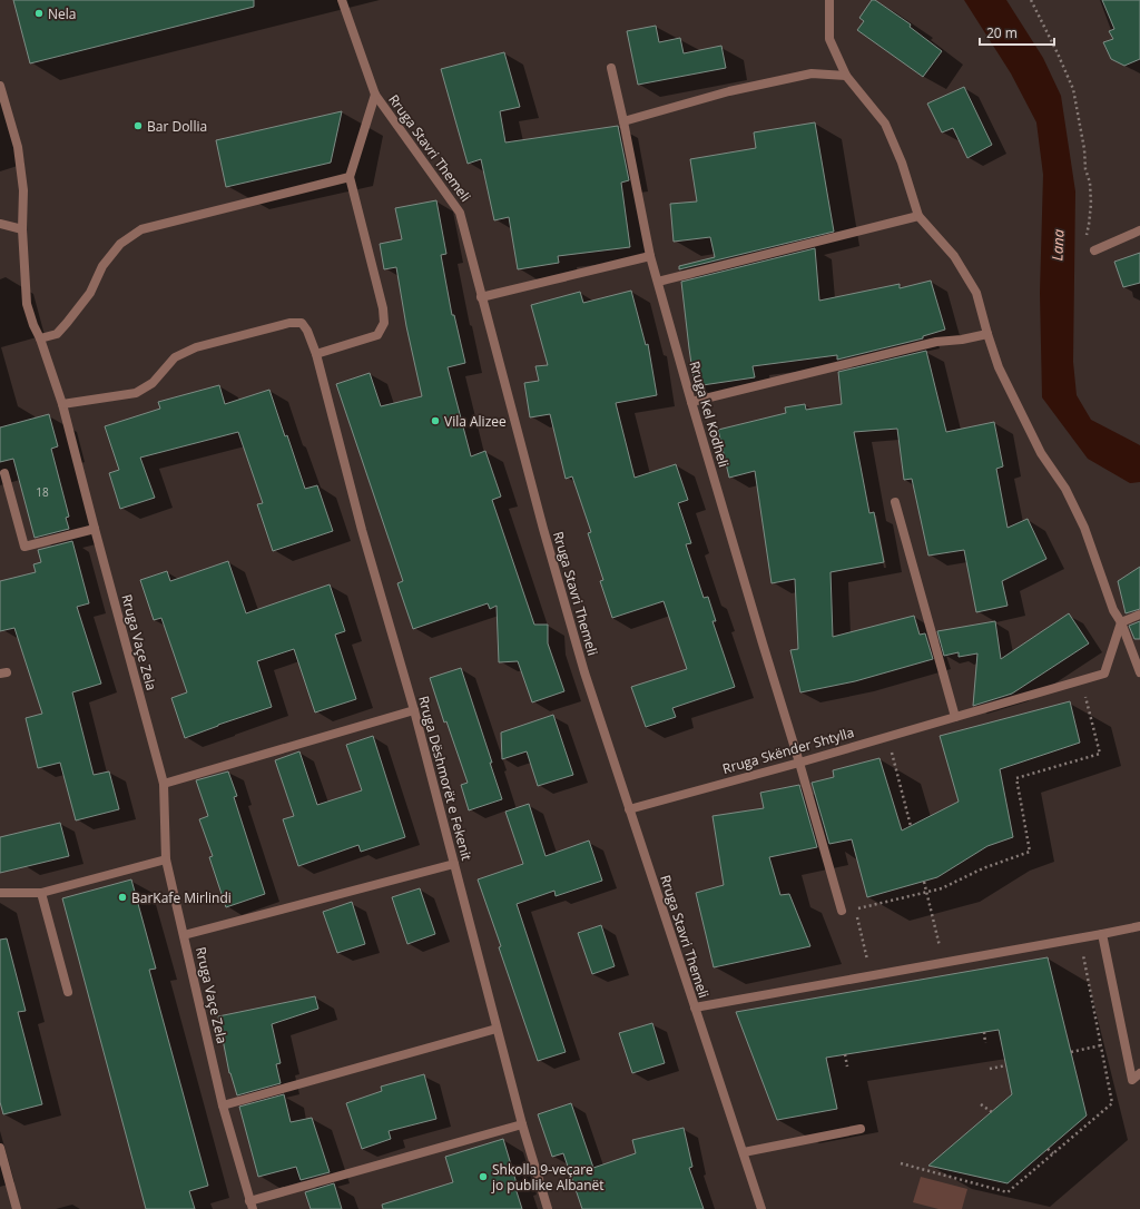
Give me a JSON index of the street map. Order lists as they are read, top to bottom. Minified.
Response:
{"streets":{"street":["Rruga Stavri Themeli","Rruga Kel Kodheli","Rruga Vaçe Zela","Rruga Skënder Shtylla","Rruga Dëshmorët e Fekenit"]},"crossings":[["Rruga Stavri Themeli","Rruga Skënder Shtylla"],["Rruga Kel Kodheli","Rruga Skënder Shtylla"],["Rruga Vaçe Zela","Rruga Dëshmorët e Fekenit"]],"water":["Lana"],"places":["Nela","Bar Dollia","Vila Alizee","BarKafe Mirlindi","Shkolla 9-veçare jo publike Albanët"],"house_numbers":["18"],"scale_bar":"20 m"}
